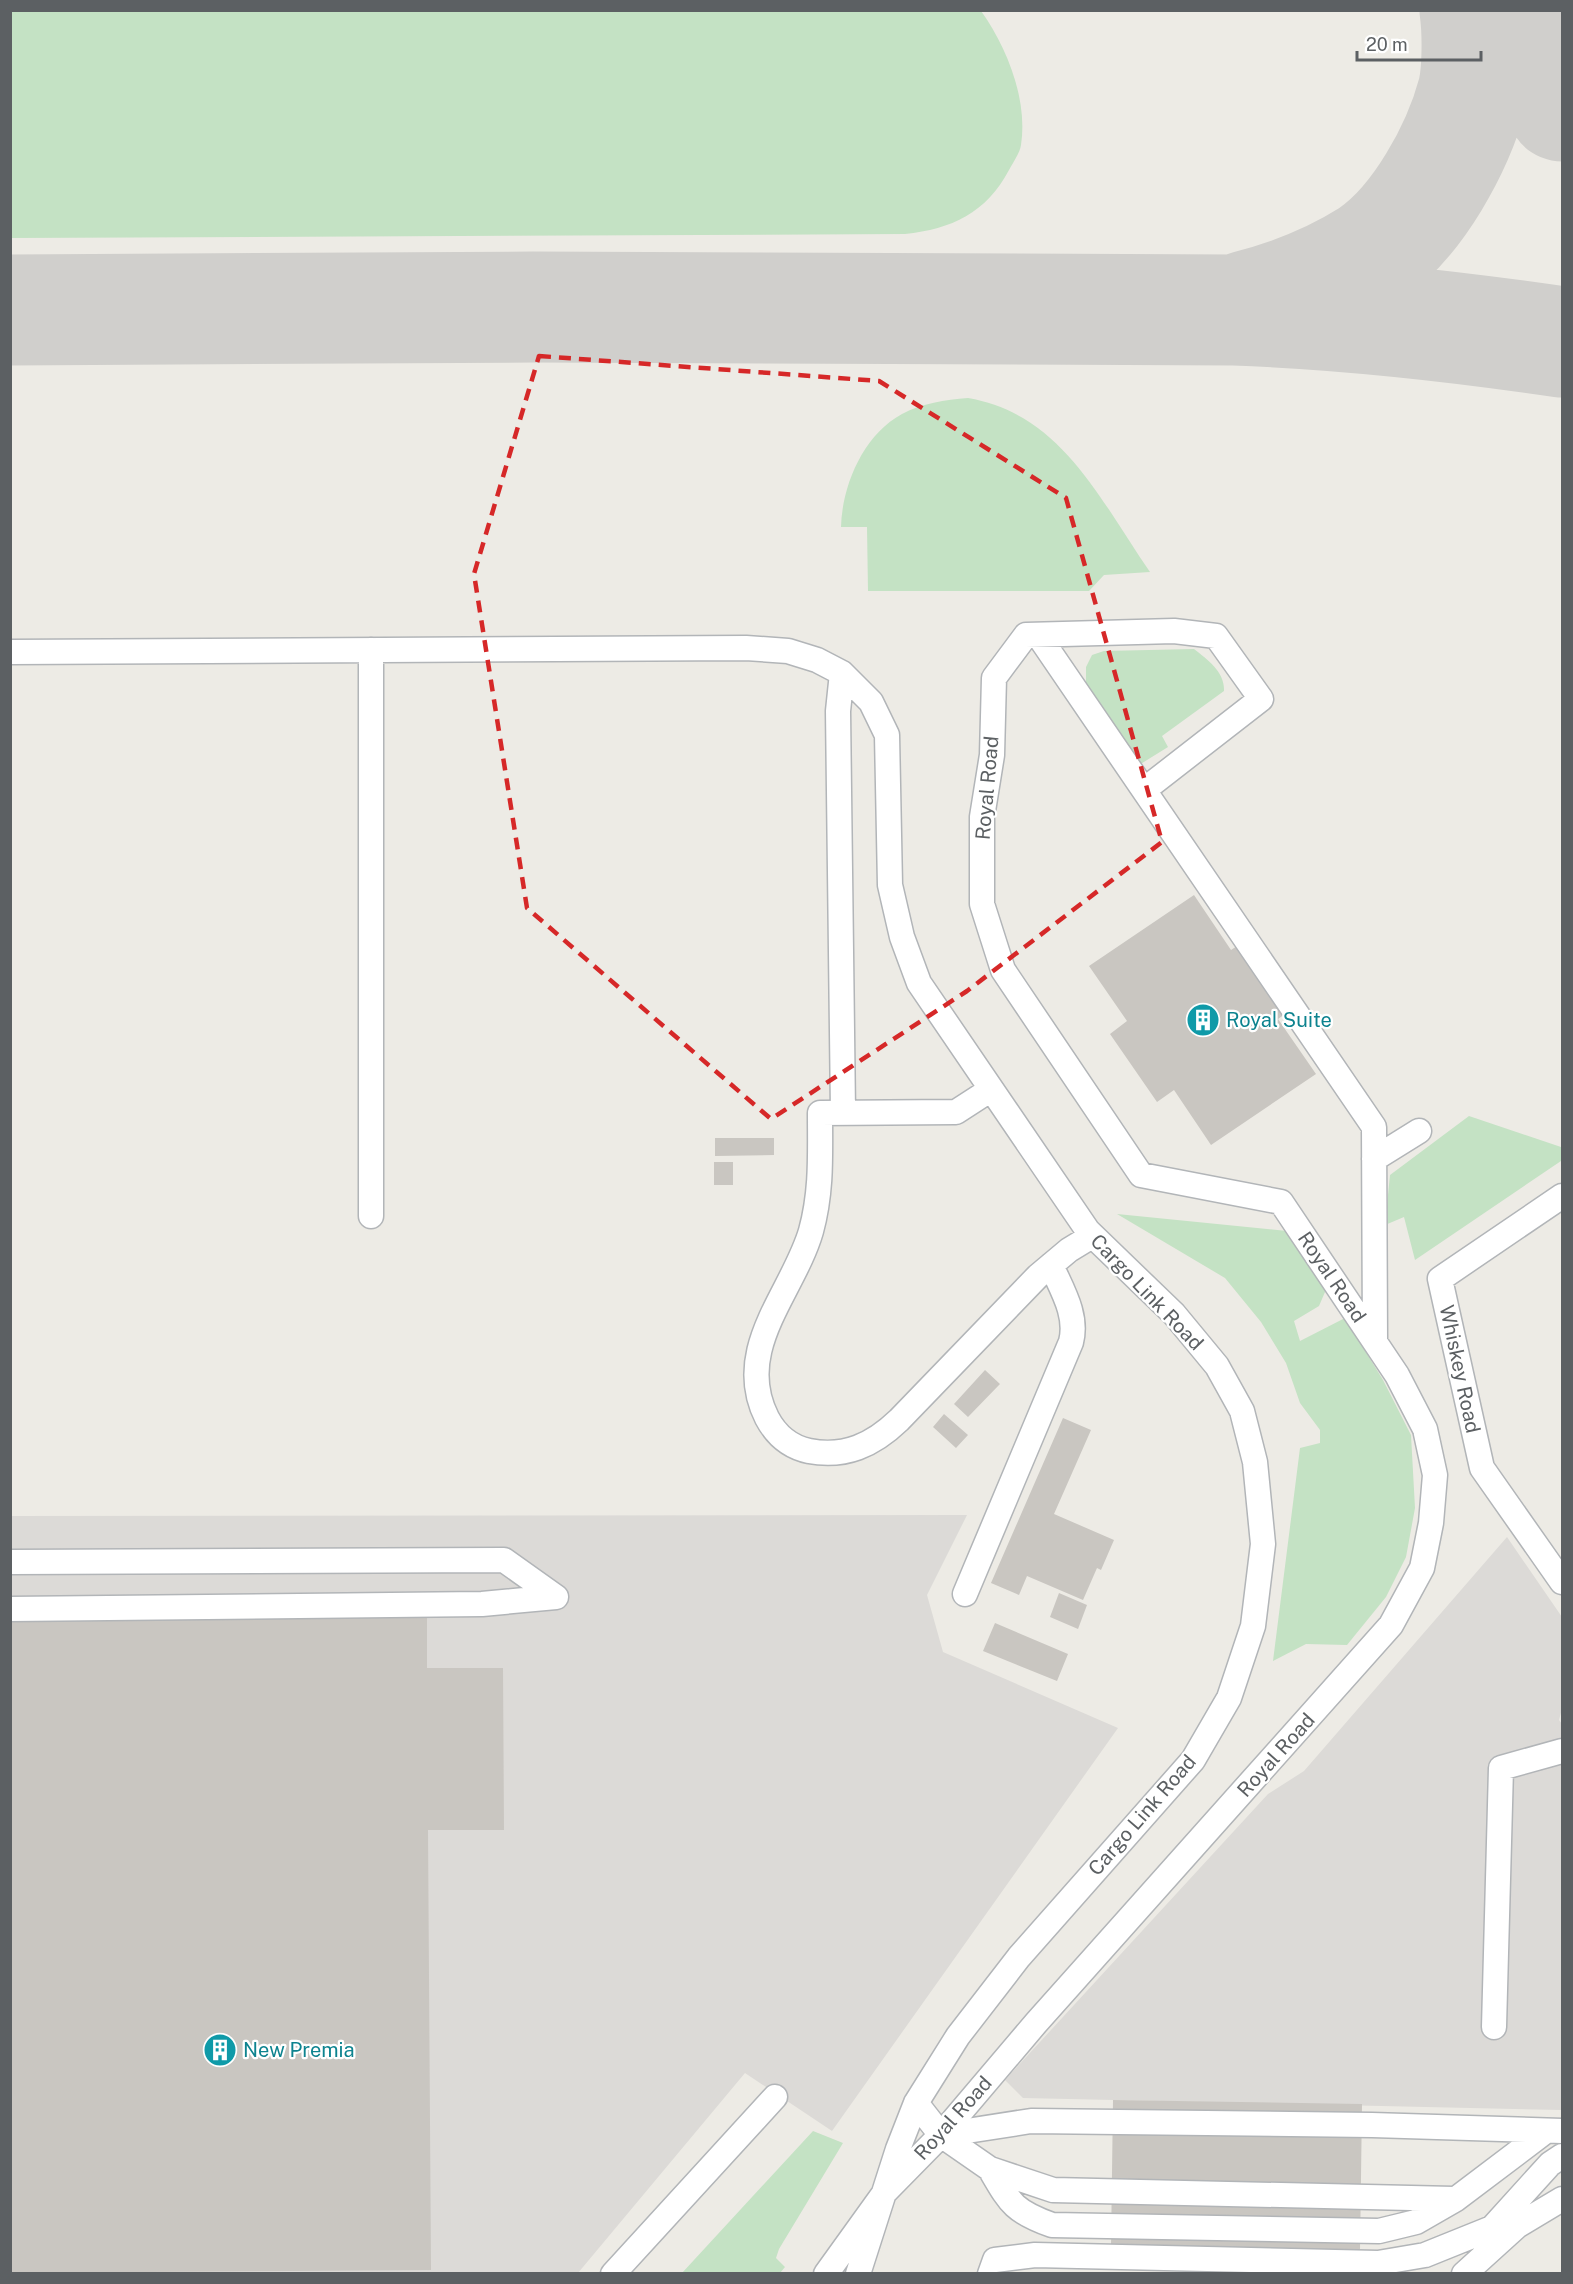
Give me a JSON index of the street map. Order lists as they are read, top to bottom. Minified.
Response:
{"streets":{"lane":["Royal Road","Cargo Link Road","Whiskey Road"]},"crossings":[["Royal Road","Cargo Link Road"]],"places":{"building":["Royal Suite","New Premia"]},"scale_bar":"20 m"}
